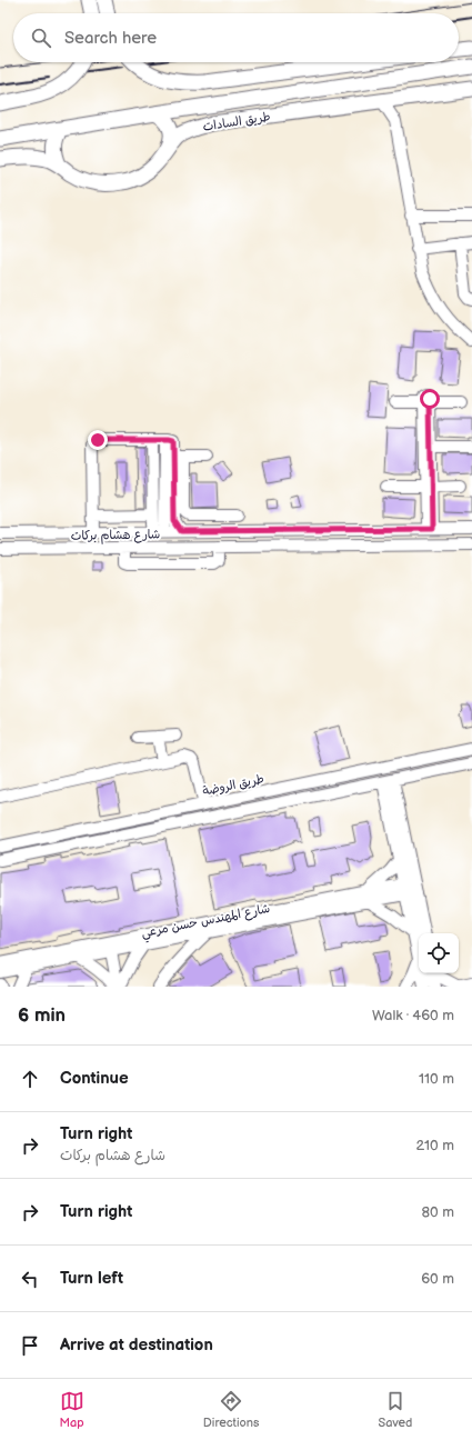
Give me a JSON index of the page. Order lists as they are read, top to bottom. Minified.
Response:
{"streets":{"main road":["طريق السادات"],"street":["شارع هشام بركات","طريق الروضة","شارع المهندس حسن مرعي"]},"page":{"search":"Search here","heading":["6 min","Walk · 460 m"],"list":[["Continue","110 m"],["Turn right","شارع هشام بركات","210 m"],["Turn right","80 m"],["Turn left","60 m"],"Arrive at destination"],"nav":["Map","Directions","Saved"]}}
